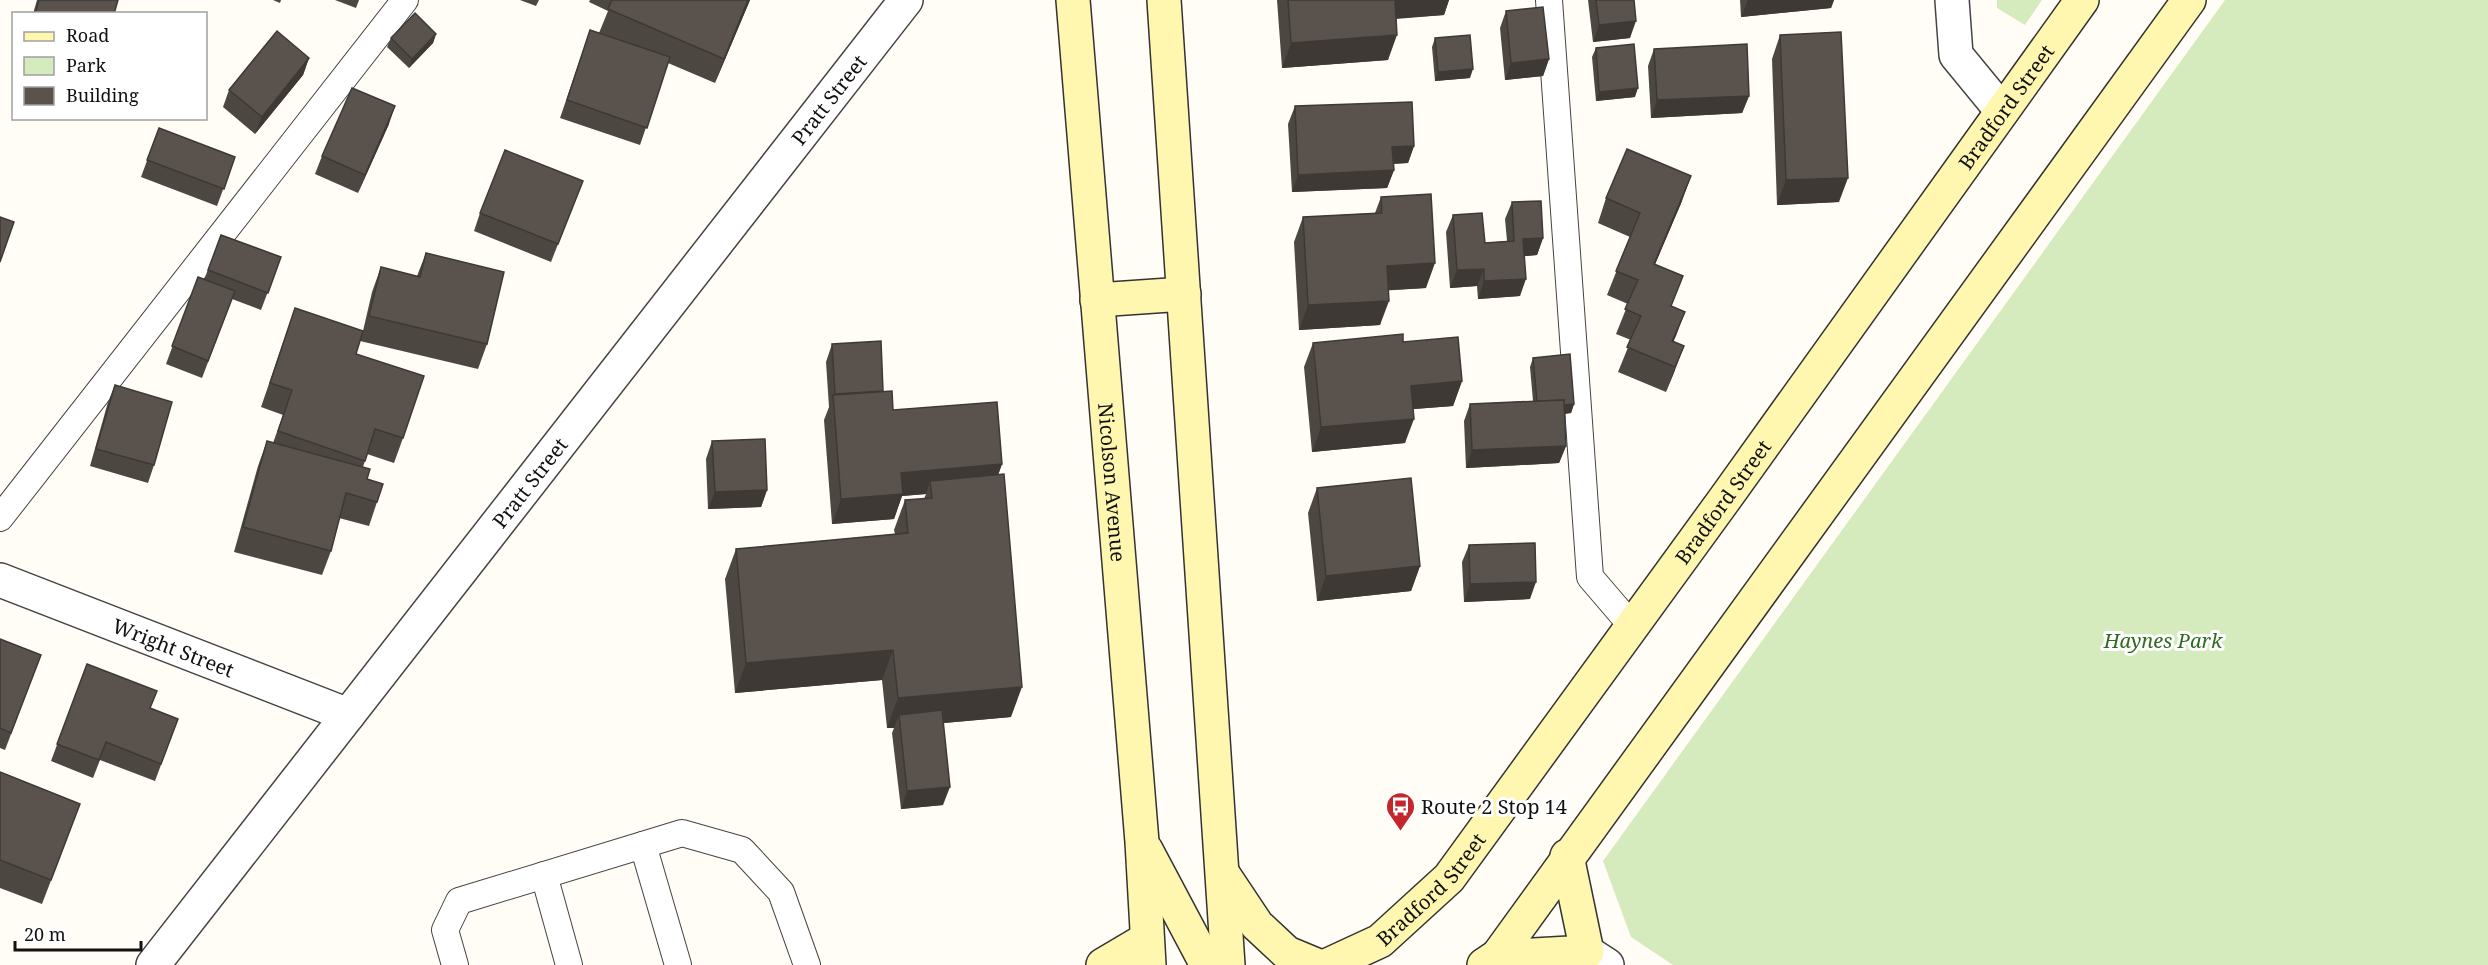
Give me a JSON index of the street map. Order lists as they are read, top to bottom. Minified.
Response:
{"streets":{"street":["Pratt Street","Bradford Street","Nicolson Avenue","Wright Street"]},"crossings":[["Pratt Street","Wright Street"]],"parks":["Haynes Park"],"places":{"bus stop":["Route 2 Stop 14"]},"legend":["Road","Park","Building"],"scale_bar":"20 m"}
